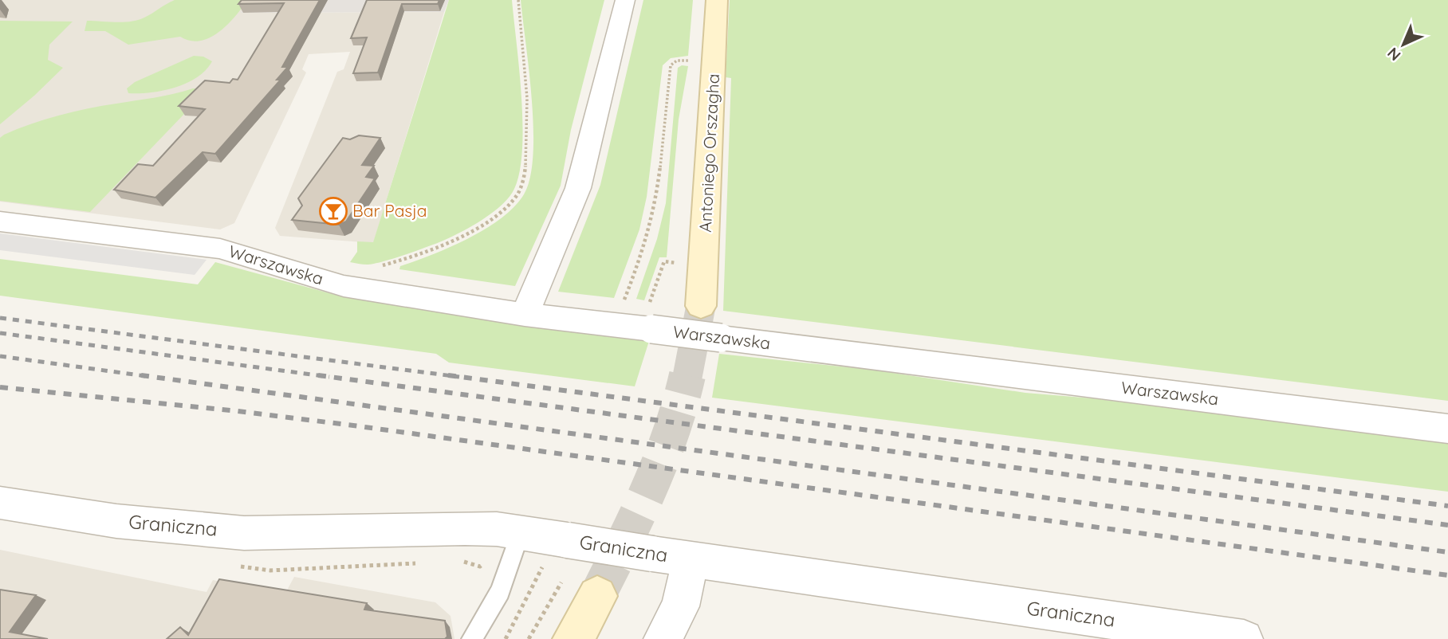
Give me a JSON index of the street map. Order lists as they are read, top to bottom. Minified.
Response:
{"streets":{"street":["Antoniego Orszagha","Warszawska","Graniczna"]},"places":{"bar":["Bar Pasja"]},"north":"bottom left"}
